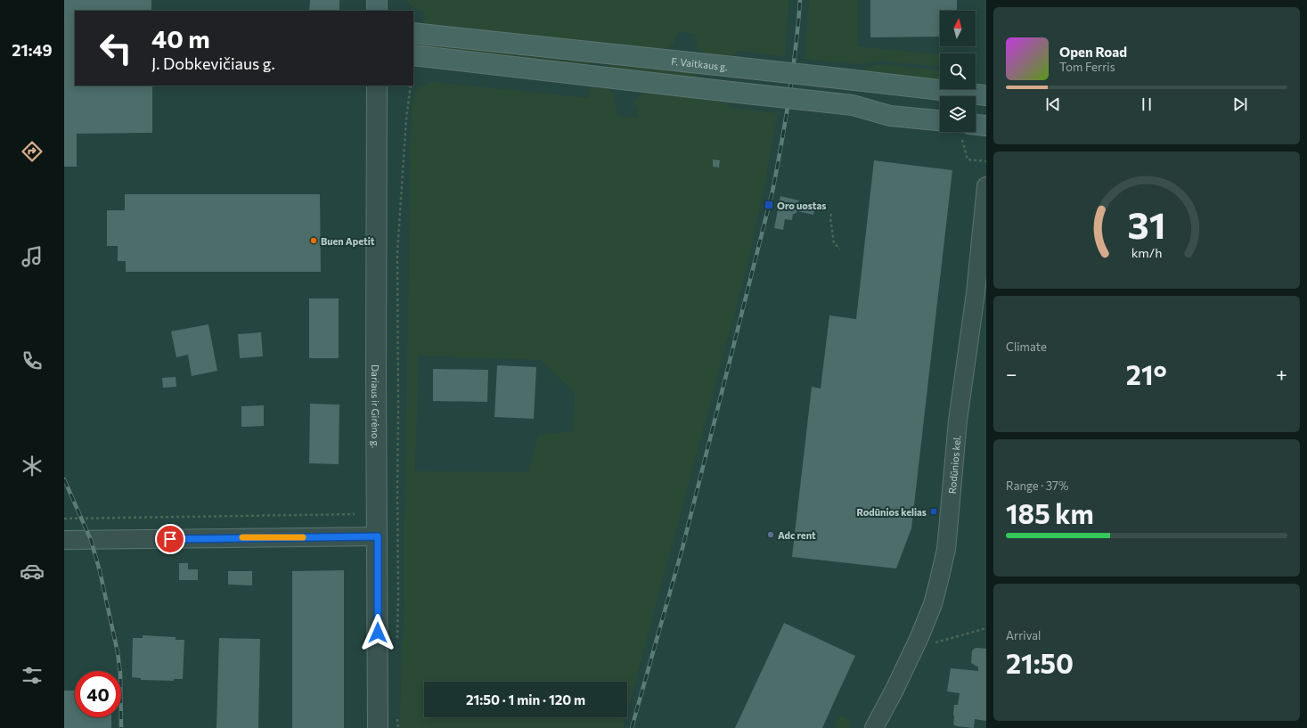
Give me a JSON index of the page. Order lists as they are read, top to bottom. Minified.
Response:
{"streets":{"main road":["F. Vaitkaus g."],"street":["Dariaus ir Girėno g.","Rodūnios kel."]},"places":{"transit":["Oro uostas","Rodūnios kelias"],"other":["Buen Apetit","Adc rent"]},"north":"top","page":{"tabs":"21:49","turn":["40 m","J. Dobkevičiaus g."],"song":["Open Road","Tom Ferris"],"tile":["Climate",["Range · 37%","185 km"],["Arrival","21:50"]],"heat":["−","21°","+"],"limit":"40","trip":"21:50 · 1 min · 120 m","gauge":["31","km/h"]}}
